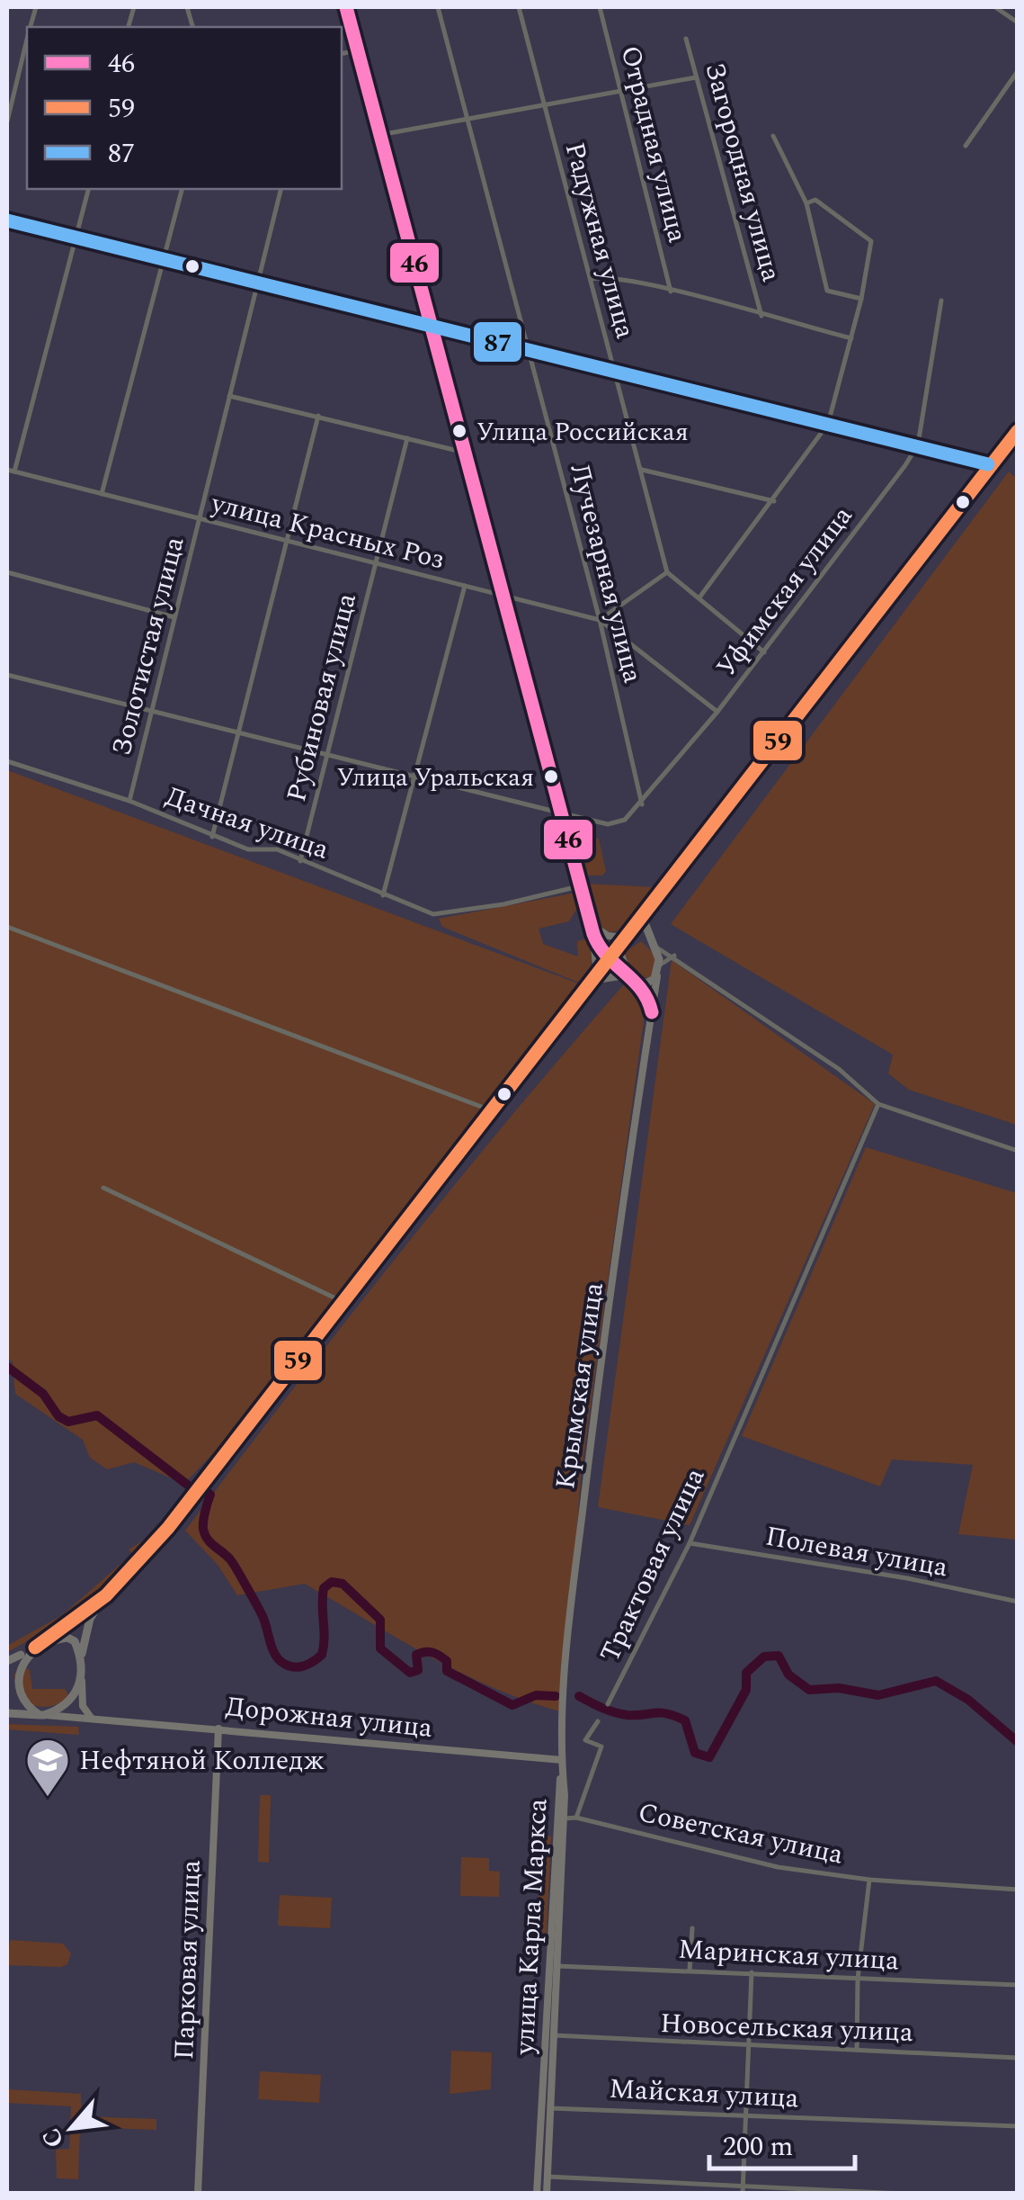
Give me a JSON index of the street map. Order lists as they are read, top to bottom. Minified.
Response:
{"streets":{"main road":["Крымская улица","Дорожная улица","улица Карла Маркса","Парковая улица"],"street":["Отрадная улица","Загородная улица","Радужная улица","улица Красных Роз","Лучезарная улица","Уфимская улица","Золотистая улица","Рубиновая улица","Дачная улица","Полевая улица","Трактовая улица","Советская улица","Маринская улица","Новосельская улица","Майская улица"]},"crossings":[["улица Красных Роз","Лучезарная улица"],["улица Красных Роз","Уфимская улица"],["улица Красных Роз","Золотистая улица"],["улица Красных Роз","Рубиновая улица"],["Лучезарная улица","Уфимская улица"],["Уфимская улица","Золотистая улица"],["Уфимская улица","Рубиновая улица"],["Золотистая улица","Дачная улица"],["Рубиновая улица","Дачная улица"],["Крымская улица","Дорожная улица"],["Крымская улица","улица Карла Маркса"],["Полевая улица","Трактовая улица"],["Дорожная улица","улица Карла Маркса"],["Дорожная улица","Парковая улица"],["Советская улица","улица Карла Маркса"],["улица Карла Маркса","Маринская улица"],["улица Карла Маркса","Новосельская улица"],["улица Карла Маркса","Майская улица"]],"places":{"other":["Улица Российская","Улица Уральская"],"school or university":["Нефтяной Колледж"]},"lines":["transit line 46","transit line 87","transit line 59"],"legend":["46","59","87"],"scale_bar":"200 m","north":"bottom left"}
